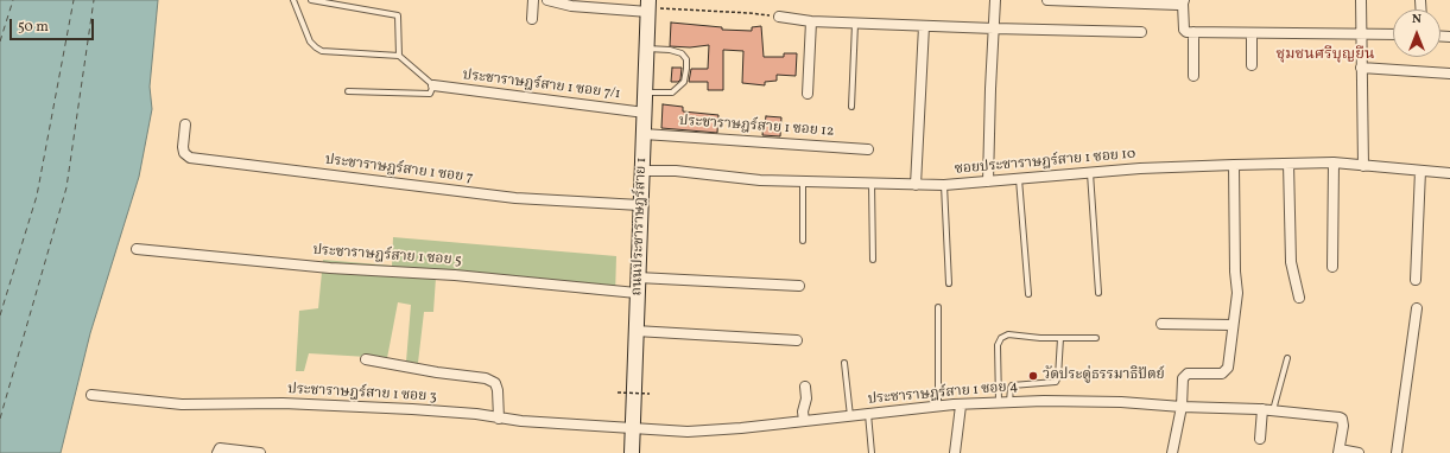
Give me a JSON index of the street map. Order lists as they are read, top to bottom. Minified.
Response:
{"streets":{"main road":["ถนนประชาราษฎร์สาย 1"],"street":["ประชาราษฎร์สาย 1 ซอย 7/1","ประชาราษฎร์สาย 1 ซอย 12","ซอยประชาราษฎร์สาย 1 ซอย 10","ประชาราษฎร์สาย 1 ซอย 7","ประชาราษฎร์สาย 1 ซอย 5","ประชาราษฎร์สาย 1 ซอย 3","ประชาราษฎร์สาย 1 ซอย 4"]},"crossings":[["ประชาราษฎร์สาย 1 ซอย 7/1","ถนนประชาราษฎร์สาย 1"],["ประชาราษฎร์สาย 1 ซอย 12","ถนนประชาราษฎร์สาย 1"],["ซอยประชาราษฎร์สาย 1 ซอย 10","ถนนประชาราษฎร์สาย 1"],["ประชาราษฎร์สาย 1 ซอย 7","ถนนประชาราษฎร์สาย 1"],["ถนนประชาราษฎร์สาย 1","ประชาราษฎร์สาย 1 ซอย 5"],["ถนนประชาราษฎร์สาย 1","ประชาราษฎร์สาย 1 ซอย 3"],["ถนนประชาราษฎร์สาย 1","ประชาราษฎร์สาย 1 ซอย 4"],["ประชาราษฎร์สาย 1 ซอย 3","ประชาราษฎร์สาย 1 ซอย 4"]],"districts":["ชุมชนศรีบุญยืน"],"places":["วัดประดู่ธรรมาธิปัตย์"],"scale_bar":"50 m","north":"top"}
